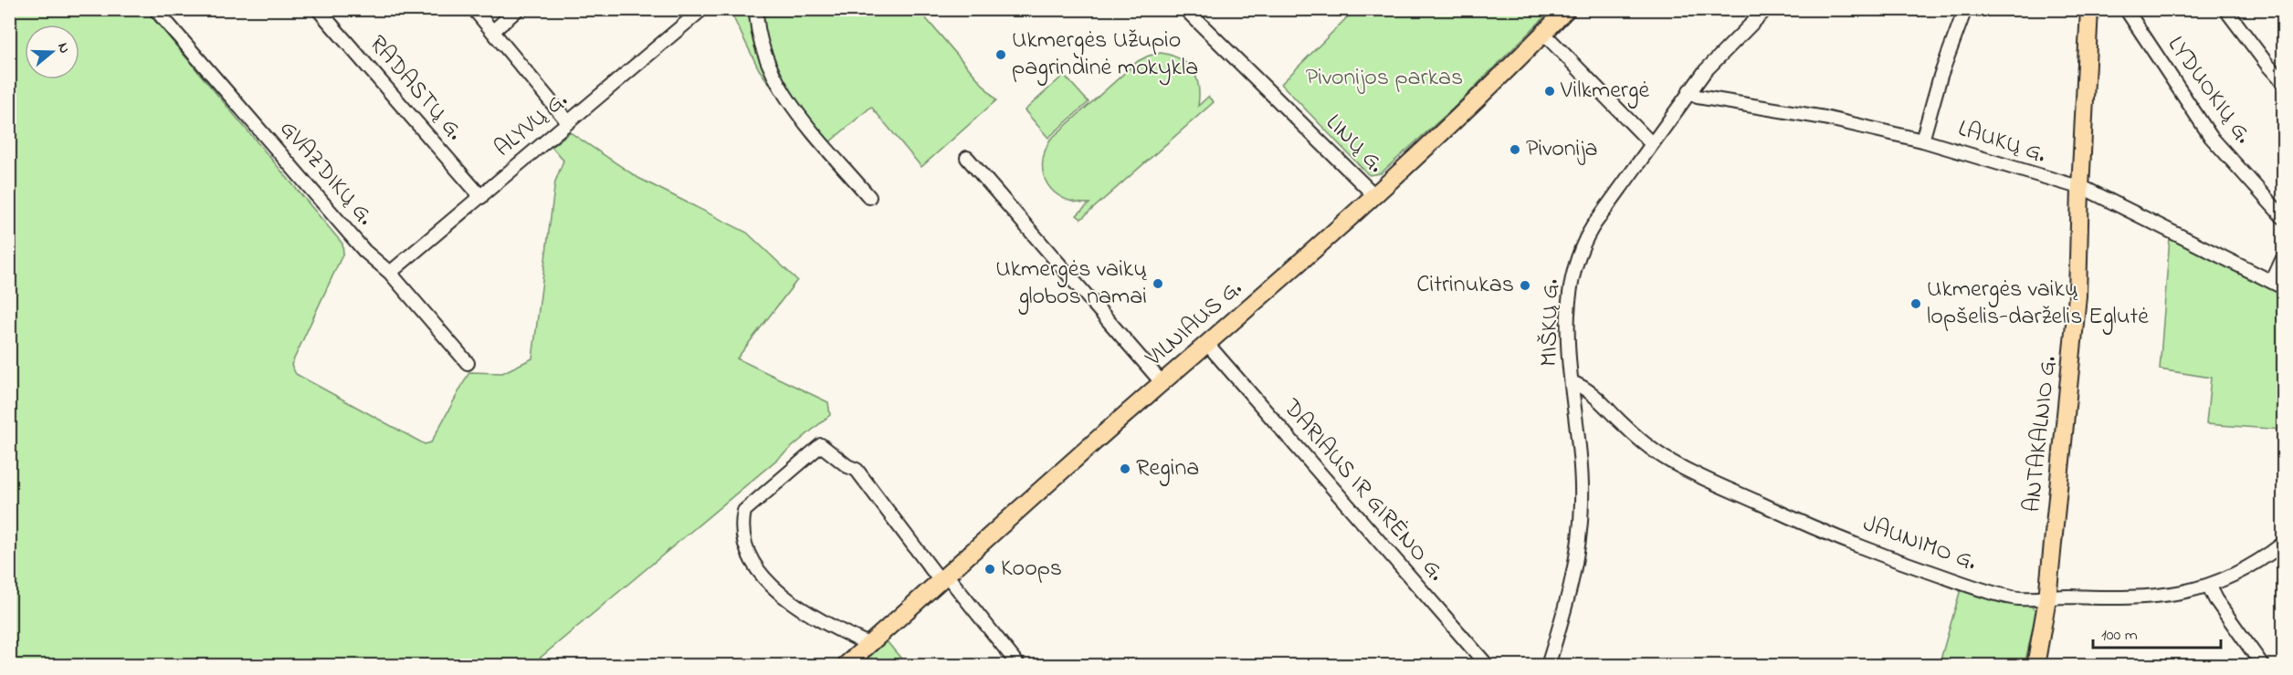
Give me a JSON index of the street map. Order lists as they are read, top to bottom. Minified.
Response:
{"streets":{"main road":["VILNIAUS G.","ANTAKALNIO G."],"street":["RADASTŲ G.","LYDUOKIŲ G.","ALYVŲ G.","LAUKŲ G.","LINŲ G.","GVAZDIKŲ G.","MIŠKŲ G.","DARIAUS IR GIRĖNO G.","JAUNIMO G."]},"crossings":[["RADASTŲ G.","ALYVŲ G."],["ALYVŲ G.","GVAZDIKŲ G."],["LAUKŲ G.","MIŠKŲ G."],["LAUKŲ G.","ANTAKALNIO G."],["LINŲ G.","VILNIAUS G."],["MIŠKŲ G.","JAUNIMO G."],["VILNIAUS G.","DARIAUS IR GIRĖNO G."],["ANTAKALNIO G.","JAUNIMO G."]],"parks":["Pivonijos parkas"],"places":["Ukmergės Užupio pagrindinė mokykla","Vilkmergė","Pivonija","Ukmergės vaikų globos namai","Citrinukas","Ukmergės vaikų lopšelis-darželis Eglutė","Regina","Koops"],"scale_bar":"100 m","north":"right"}
